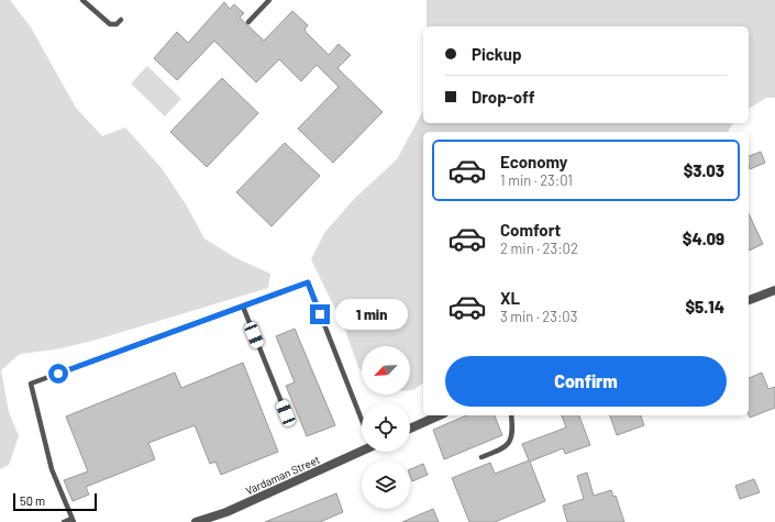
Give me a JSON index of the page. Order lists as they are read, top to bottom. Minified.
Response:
{"streets":{"street":["Vardaman Street"]},"scale_bar":"50 m","north":"bottom left","page":{"banner":["Pickup","Drop-off"],"list":[{"name":"Economy","note":"1 min · 23:01","value":"$3.03"},{"name":"Comfort","note":"2 min · 23:02","value":"$4.09"},{"name":"XL","note":"3 min · 23:03","value":"$5.14"}],"bubble":"1 min","buttons":"Confirm","scale":"50 m"}}
